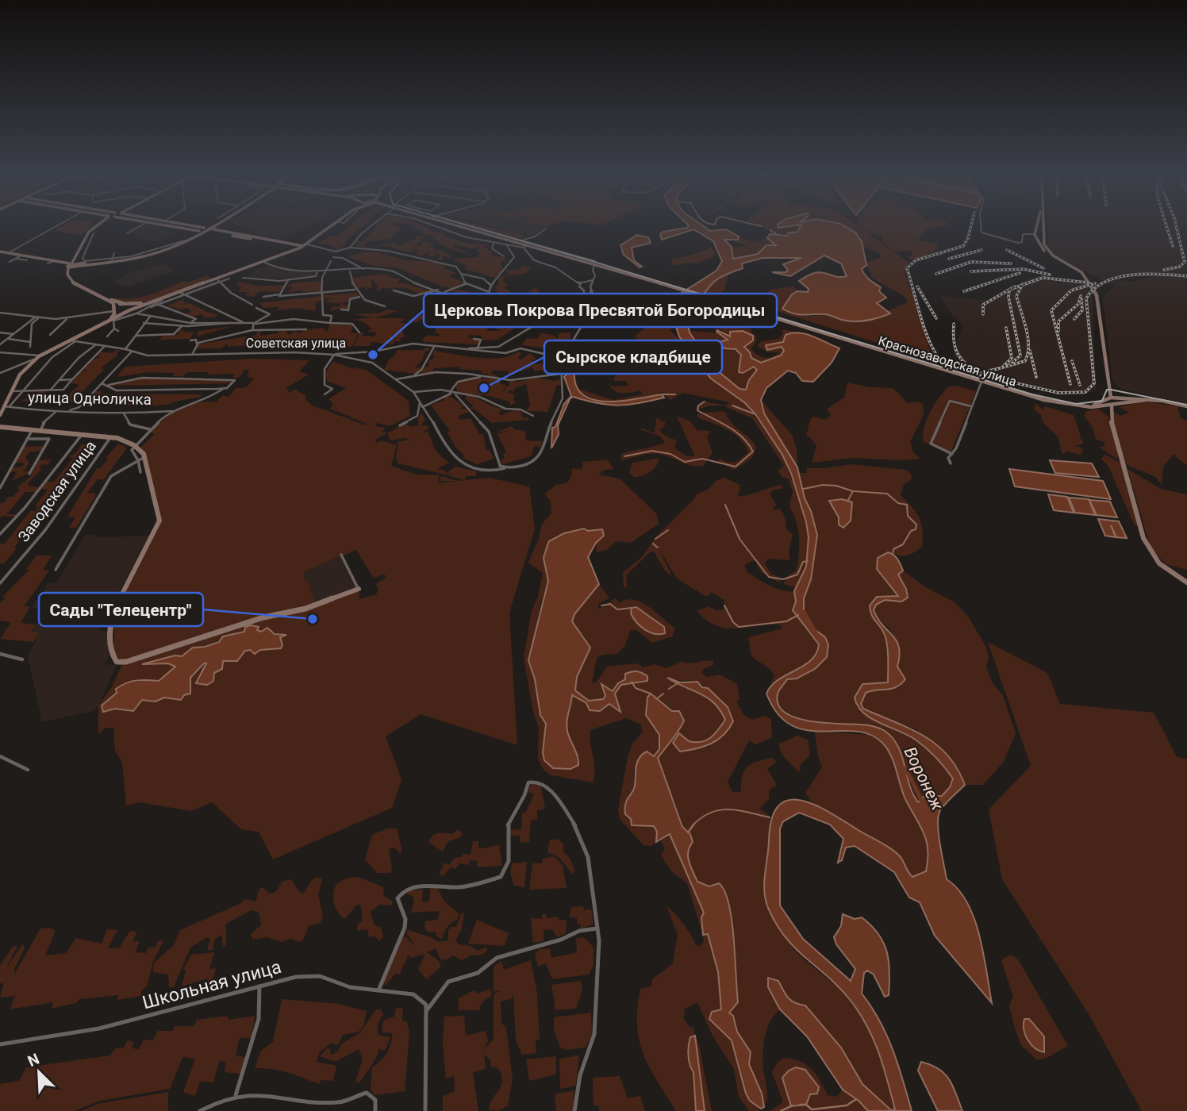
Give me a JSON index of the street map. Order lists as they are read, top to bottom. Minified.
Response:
{"streets":{"main road":["Краснозаводская улица"],"street":["Советская улица","улица Одноличка","Заводская улица","Школьная улица"]},"water":["Воронеж"],"places":["Церковь Покрова Пресвятой Богородицы","Сырское кладбище","Сады \"Телецентр\""],"north":"top left"}
